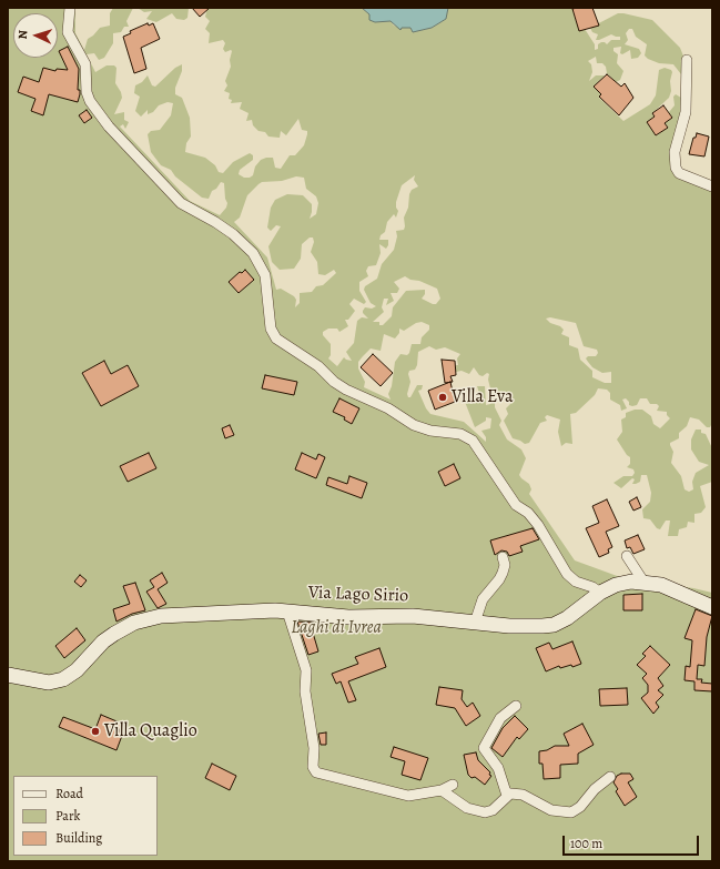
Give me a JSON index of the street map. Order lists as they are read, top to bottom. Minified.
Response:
{"streets":{"main road":["Via Lago Sirio"]},"parks":["Laghi di Ivrea"],"places":["Villa Eva","Villa Quaglio"],"legend":["Road","Park","Building"],"scale_bar":"100 m","north":"left"}
